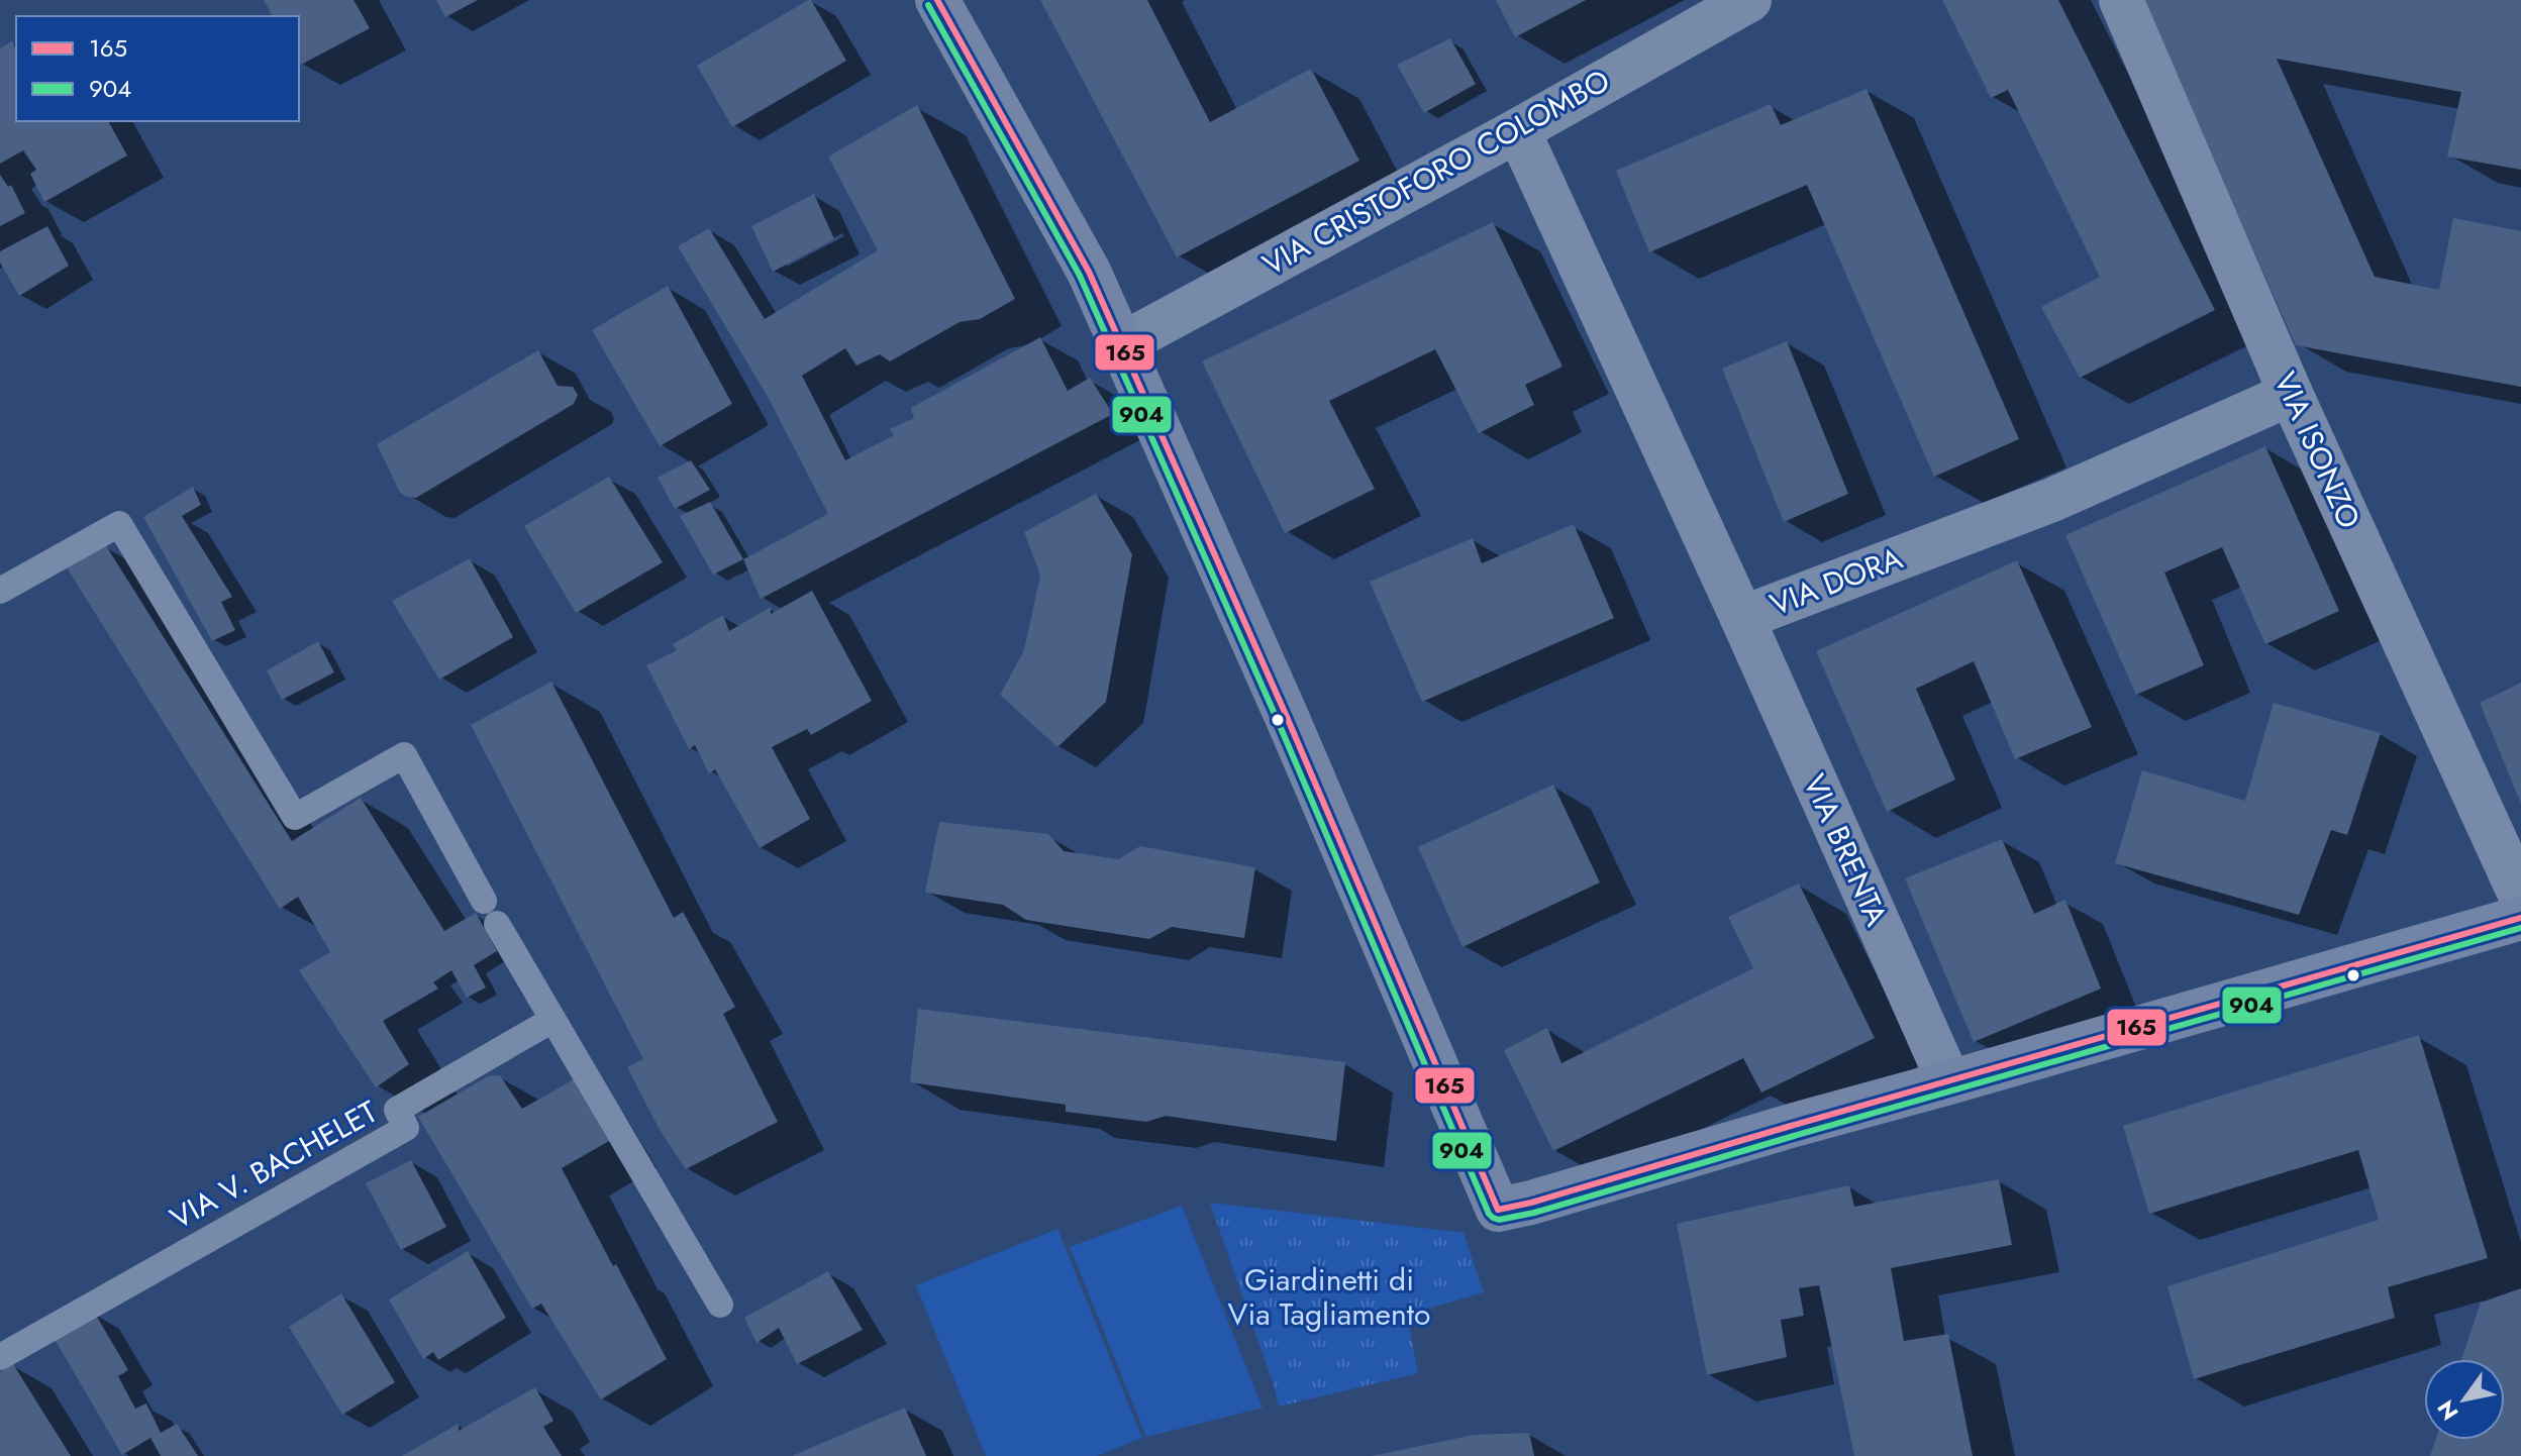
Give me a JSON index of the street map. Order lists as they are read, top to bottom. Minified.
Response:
{"streets":{"street":["VIA CRISTOFORO COLOMBO","VIA ISONZO","VIA DORA","VIA BRENTA"],"lane":["VIA V. BACHELET"]},"crossings":[["VIA CRISTOFORO COLOMBO","VIA DORA"],["VIA ISONZO","VIA DORA"],["VIA DORA","VIA BRENTA"]],"parks":["Giardinetti di Via Tagliamento"],"lines":["transit line 165","transit line 904"],"legend":["165","904"],"north":"bottom left"}
